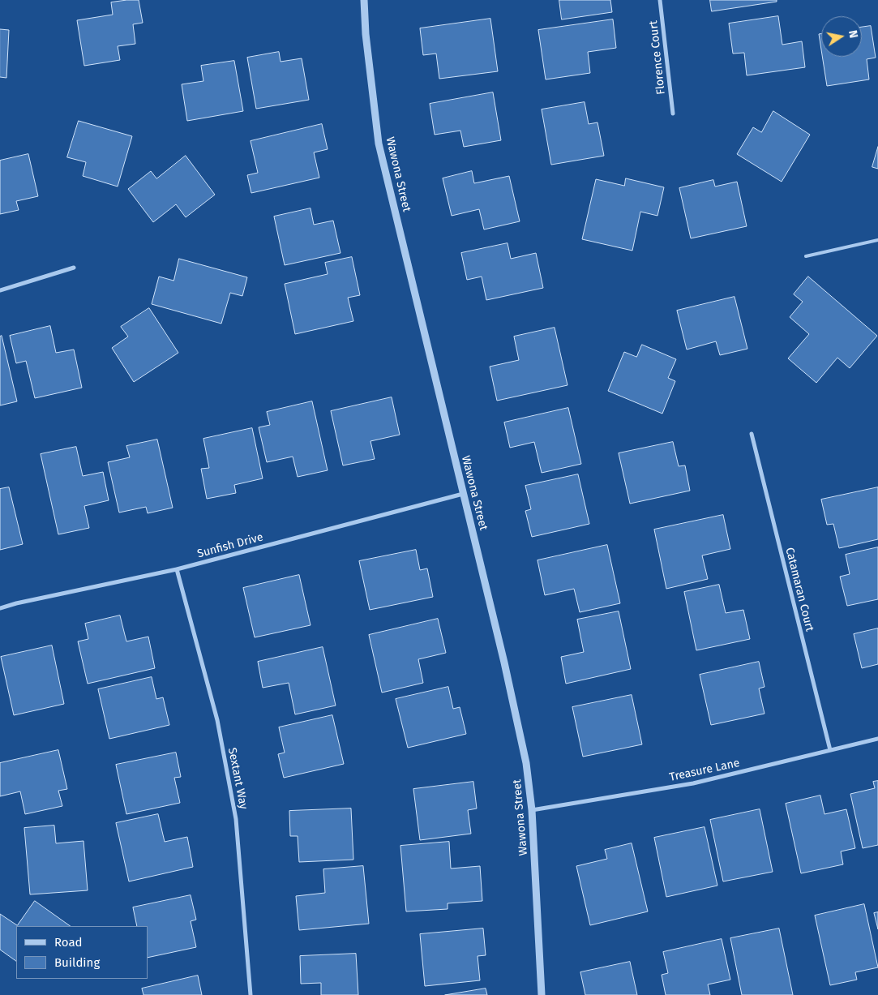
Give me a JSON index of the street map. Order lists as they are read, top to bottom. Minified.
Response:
{"streets":{"street":["Florence Court","Wawona Street","Sunfish Drive","Catamaran Court","Treasure Lane","Sextant Way"]},"crossings":[["Wawona Street","Sunfish Drive"],["Wawona Street","Treasure Lane"],["Sunfish Drive","Sextant Way"],["Catamaran Court","Treasure Lane"]],"legend":["Road","Building"],"north":"right"}
